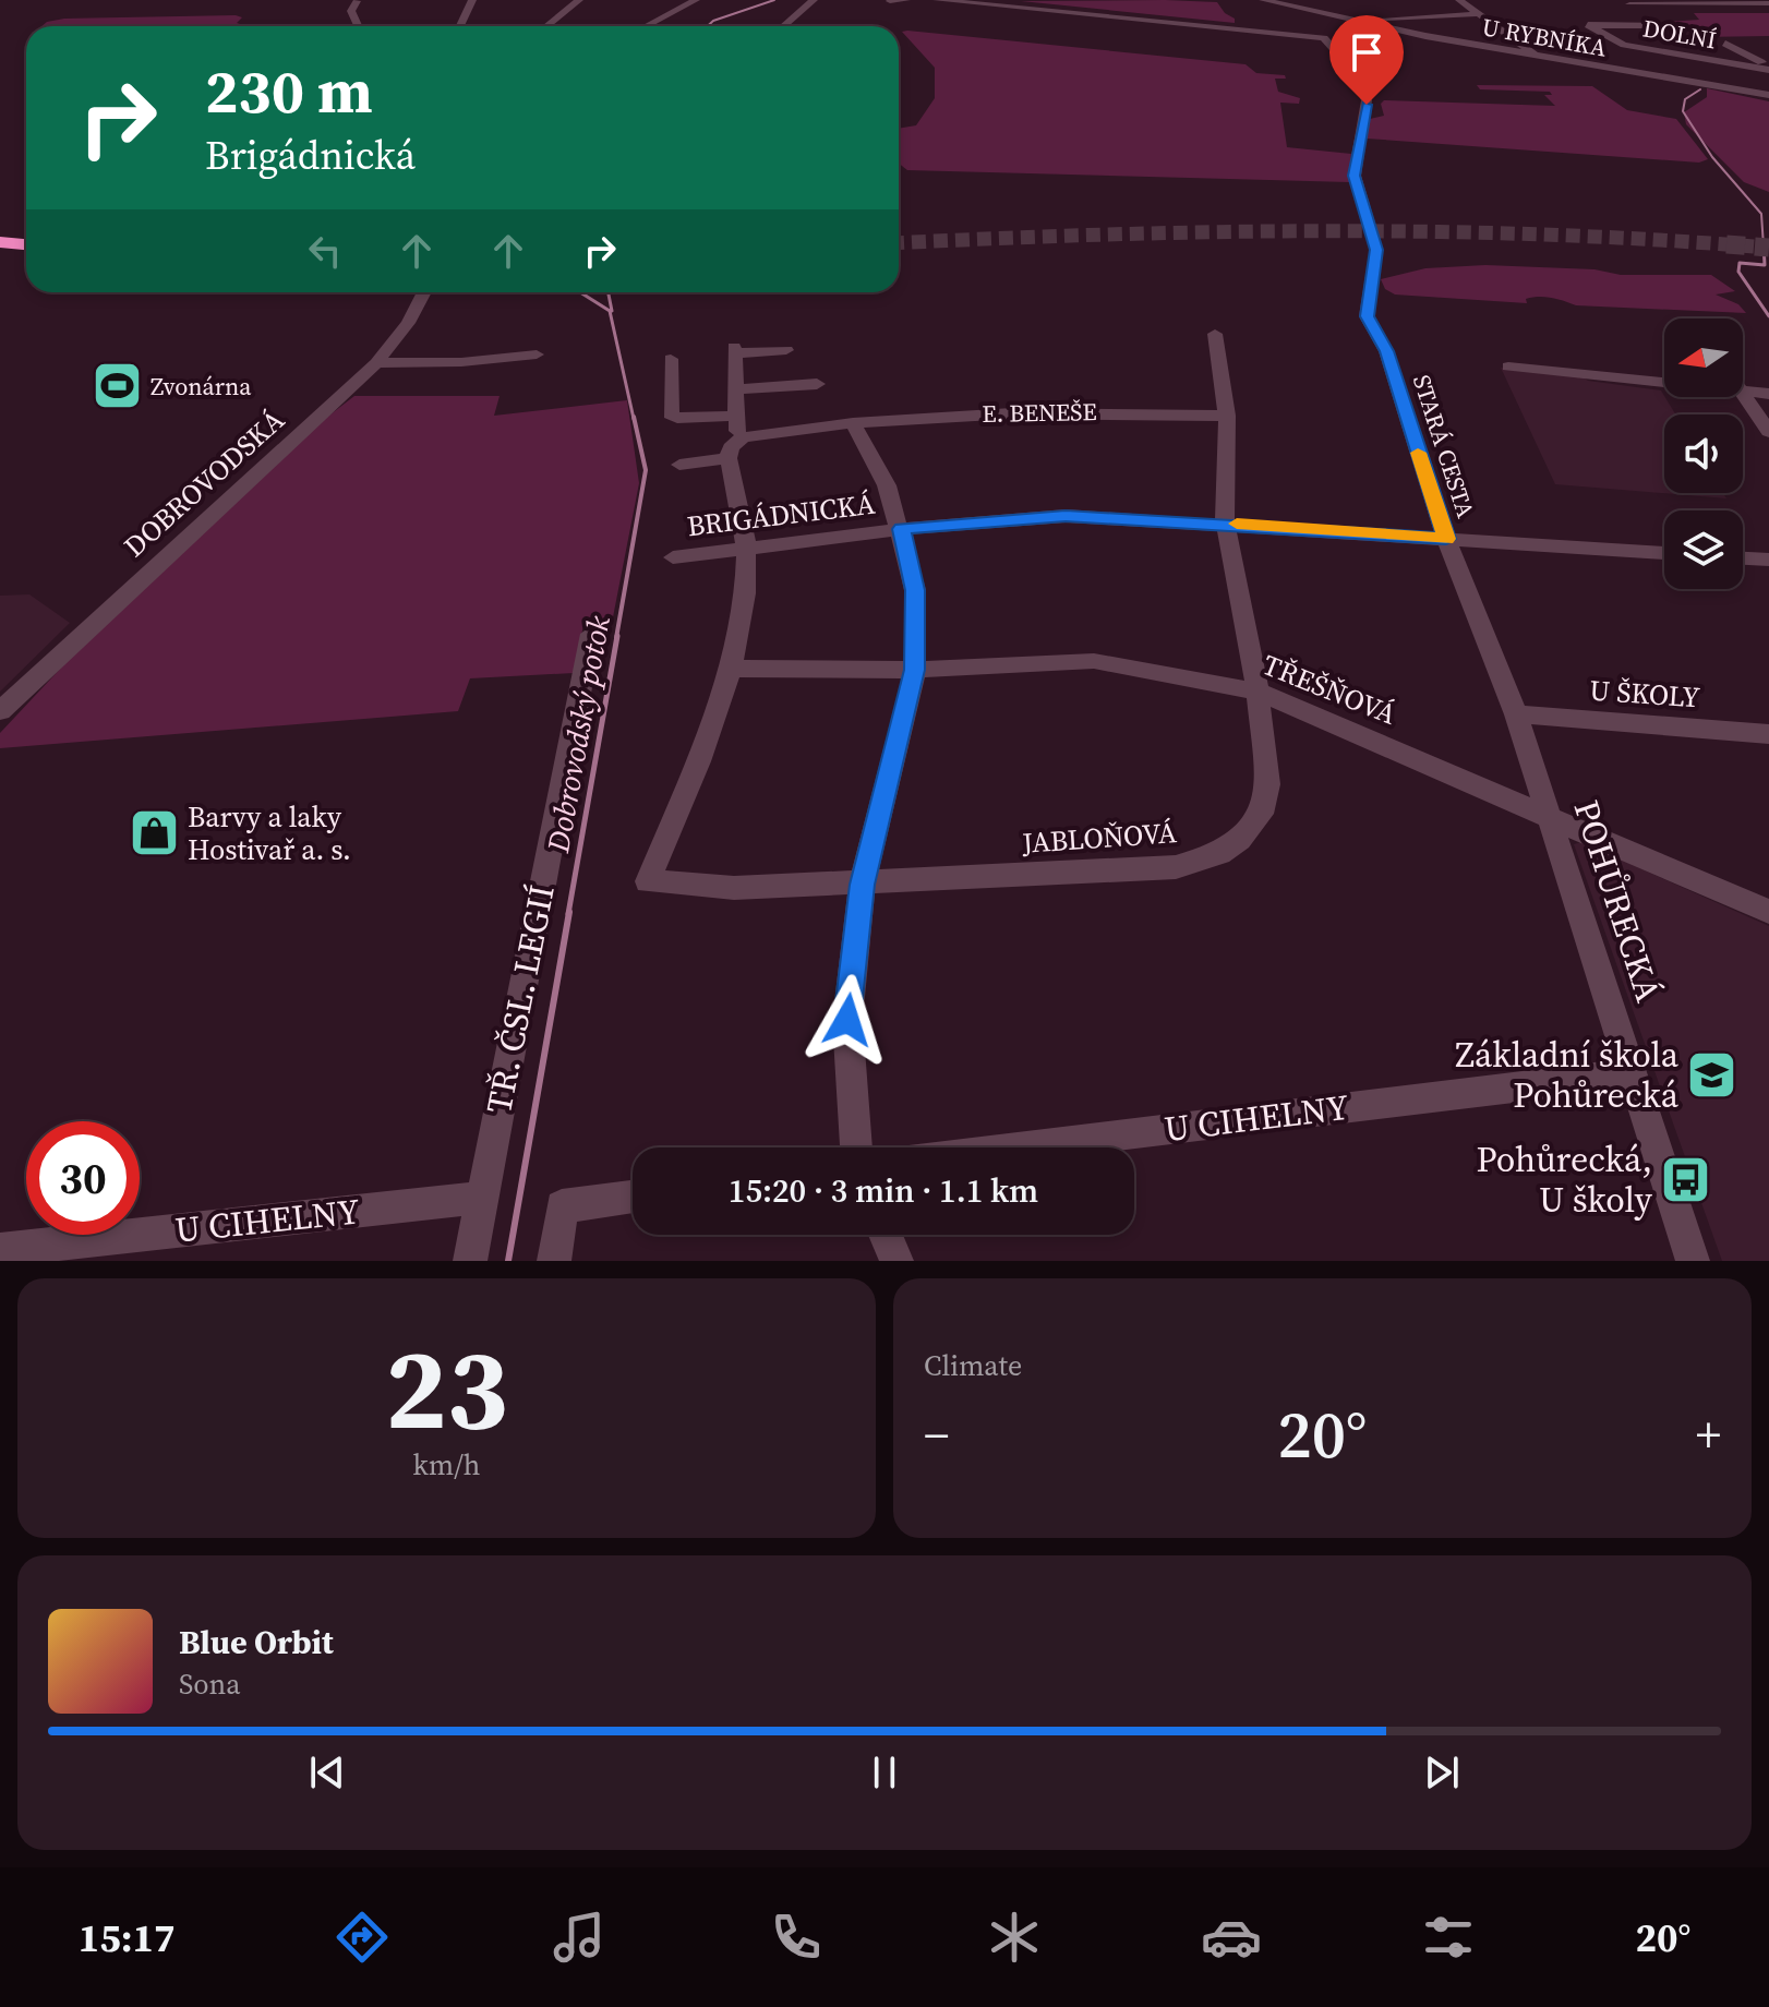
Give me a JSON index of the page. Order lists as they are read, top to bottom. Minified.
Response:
{"streets":{"street":["DOLNÍ","U RYBNÍKA","E. BENEŠE","STARÁ CESTA","DOBROVODSKÁ","BRIGÁDNICKÁ","TŘEŠŇOVÁ","U ŠKOLY","JABLOŇOVÁ","POHŮRECKÁ","TŘ. ČSL. LEGIÍ","U CIHELNY"]},"crossings":[["E. BENEŠE","JABLOŇOVÁ"],["STARÁ CESTA","BRIGÁDNICKÁ"],["STARÁ CESTA","U ŠKOLY"],["STARÁ CESTA","POHŮRECKÁ"],["BRIGÁDNICKÁ","JABLOŇOVÁ"],["TŘEŠŇOVÁ","JABLOŇOVÁ"],["TŘEŠŇOVÁ","POHŮRECKÁ"],["U ŠKOLY","POHŮRECKÁ"],["POHŮRECKÁ","U CIHELNY"],["TŘ. ČSL. LEGIÍ","U CIHELNY"]],"water":["Dobrovodský potok"],"places":{"sports":["Zvonárna"],"shop":["Barvy a laky Hostivař a. s."],"school or university":["Základní škola Pohůrecká"],"bus stop":["Pohůrecká, U školy"]},"north":"left","page":{"turn":["230 m","Brigádnická"],"limit":"30","trip":"15:20 · 3 min · 1.1 km","tile":[["23","km/h"],"Climate"],"heat":["−","20°","+"],"song":["Blue Orbit","Sona"],"tabs":["15:17","20°"]}}
